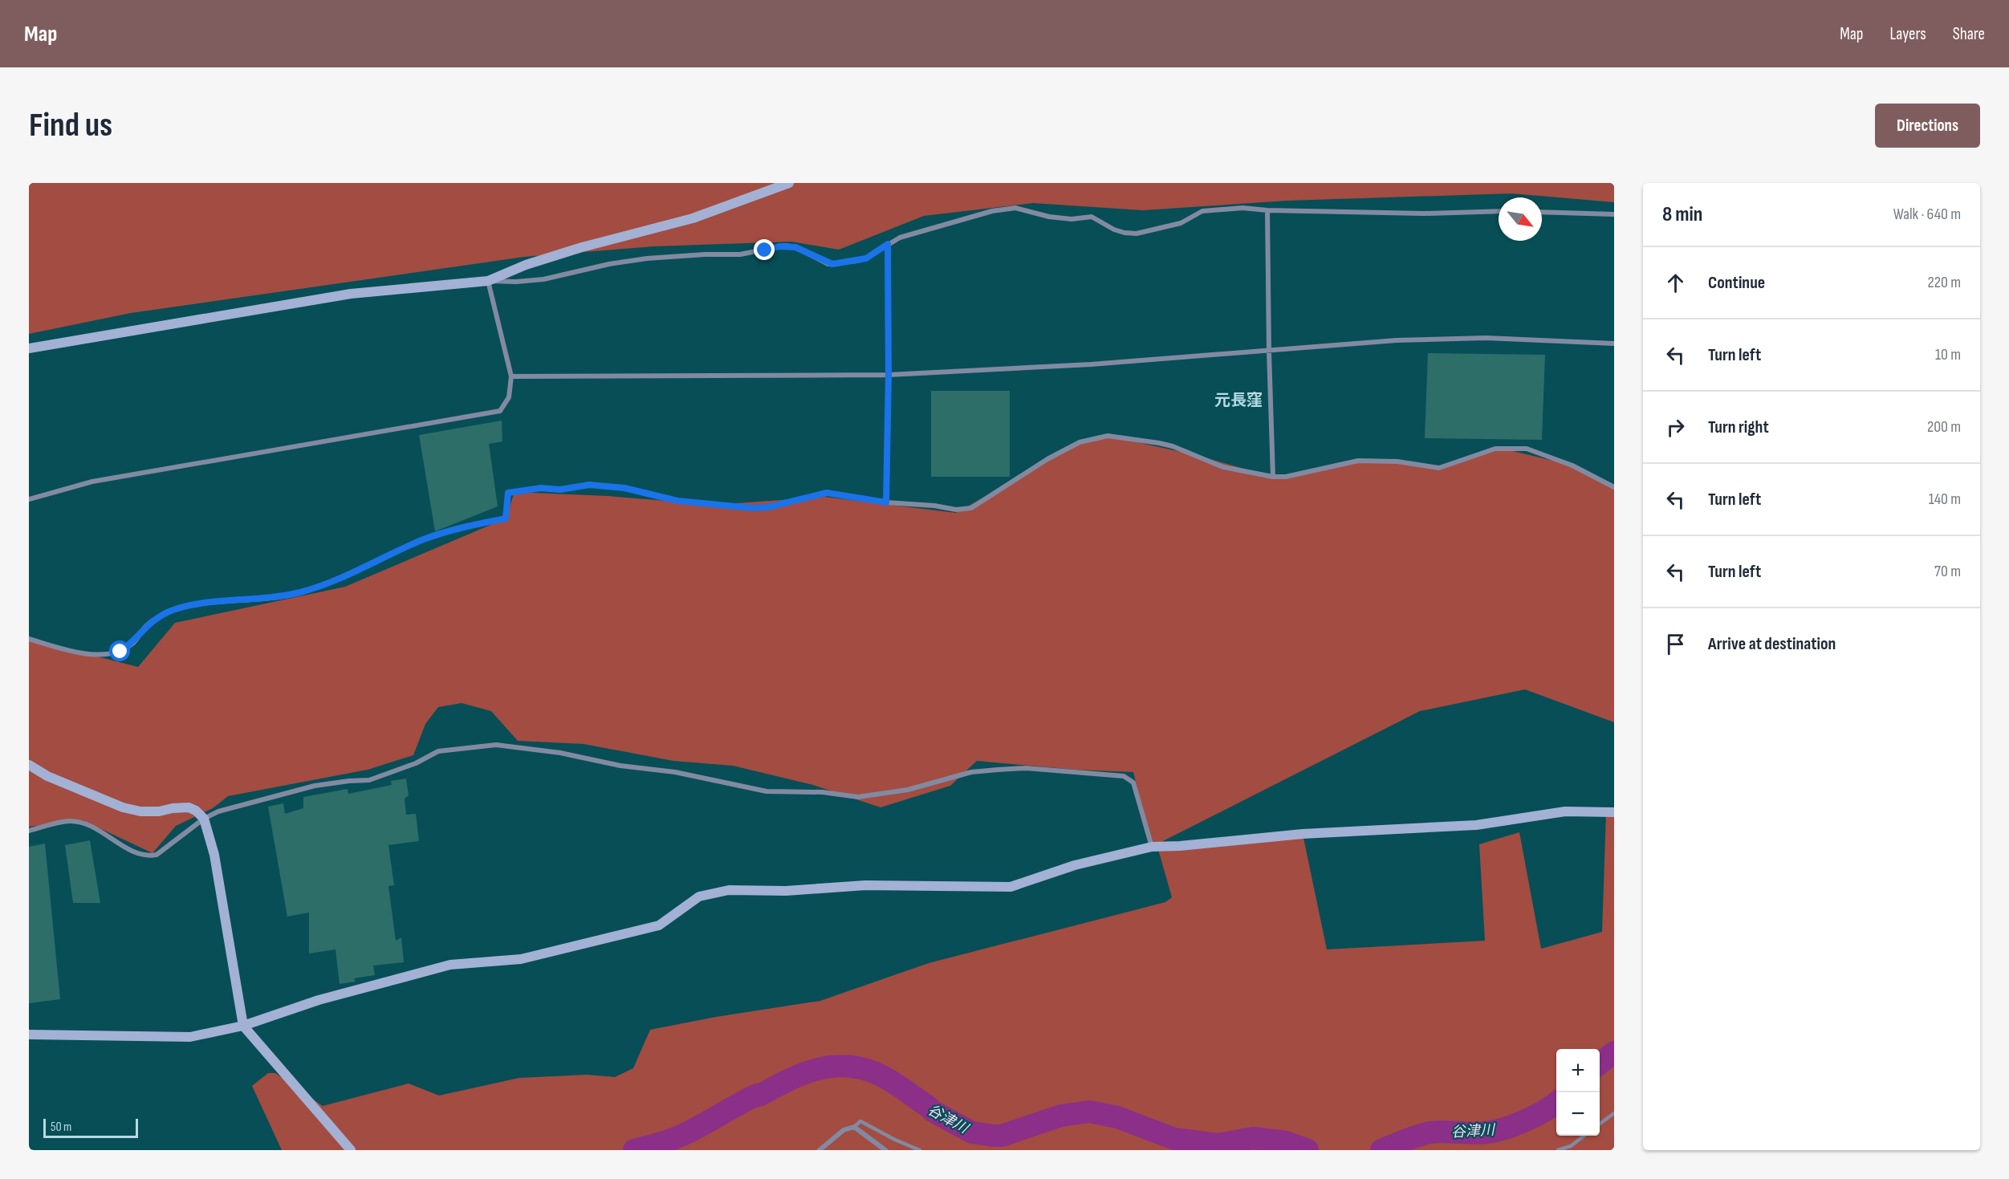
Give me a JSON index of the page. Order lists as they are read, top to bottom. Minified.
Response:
{"districts":["元長窪"],"water":["谷津川"],"scale_bar":"50 m","north":"bottom right","page":{"header":"Map","nav":["Map","Layers","Share"],"buttons":"Directions","title":"Find us","heading":["8 min","Walk · 640 m"],"list":[["Continue","220 m"],["Turn left","10 m"],["Turn right","200 m"],["Turn left","140 m"],["Turn left","70 m"],"Arrive at destination"],"map_buttons":["+","−"],"scale":"50 m"}}
